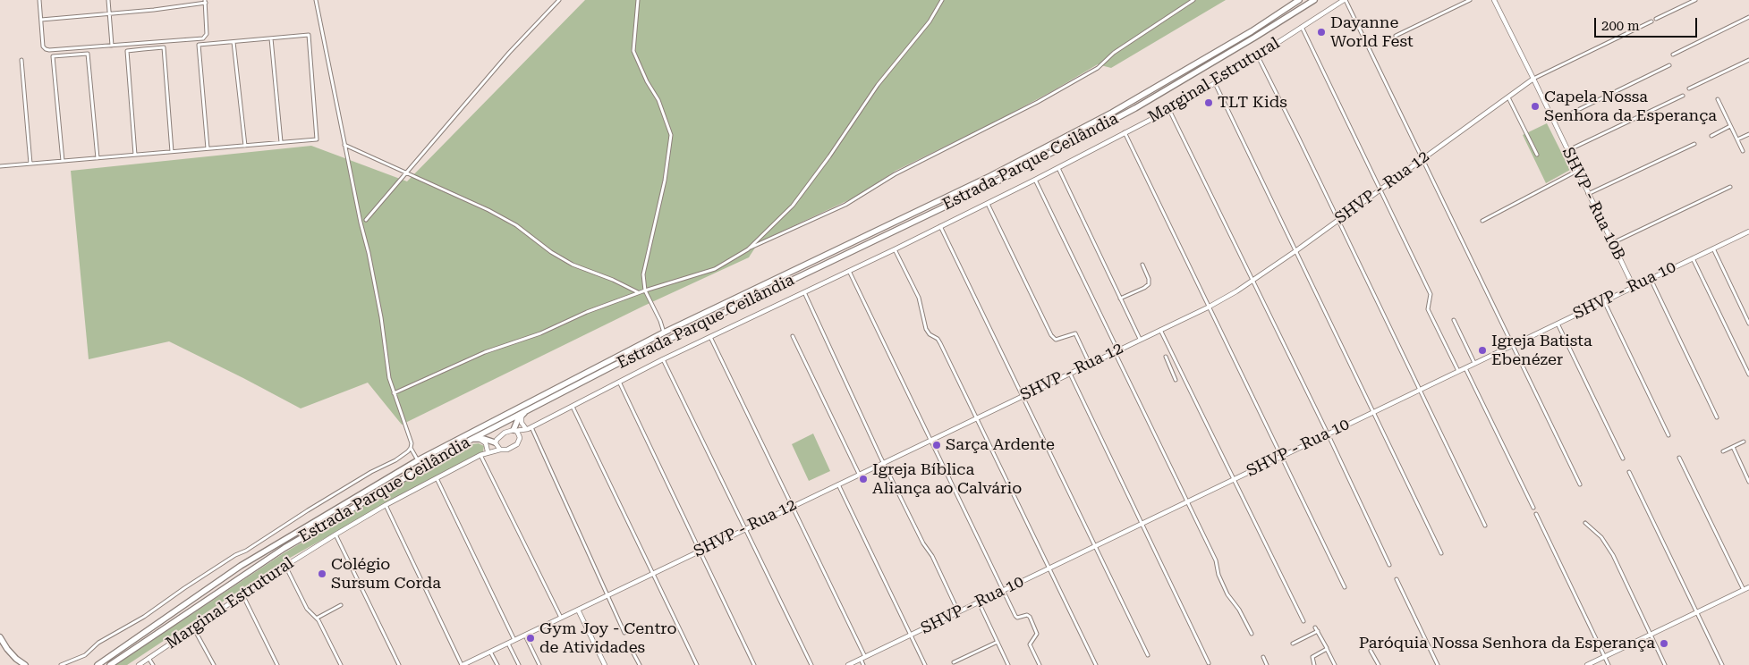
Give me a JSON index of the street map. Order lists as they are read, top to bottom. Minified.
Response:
{"streets":{"highway":["Estrada Parque Ceilândia"],"street":["Marginal Estrutural","SHVP - Rua 12","SHVP - Rua 10B","SHVP - Rua 10"]},"crossings":[["SHVP - Rua 12","SHVP - Rua 10B"],["SHVP - Rua 10B","SHVP - Rua 10"]],"places":["Dayanne World Fest","TLT Kids","Capela Nossa Senhora da Esperança","Igreja Batista Ebenézer","Sarça Ardente","Igreja Bíblica Aliança ao Calvário","Colégio Sursum Corda","Gym Joy - Centro de Atividades","Paróquia Nossa Senhora da Esperança"],"scale_bar":"200 m"}
